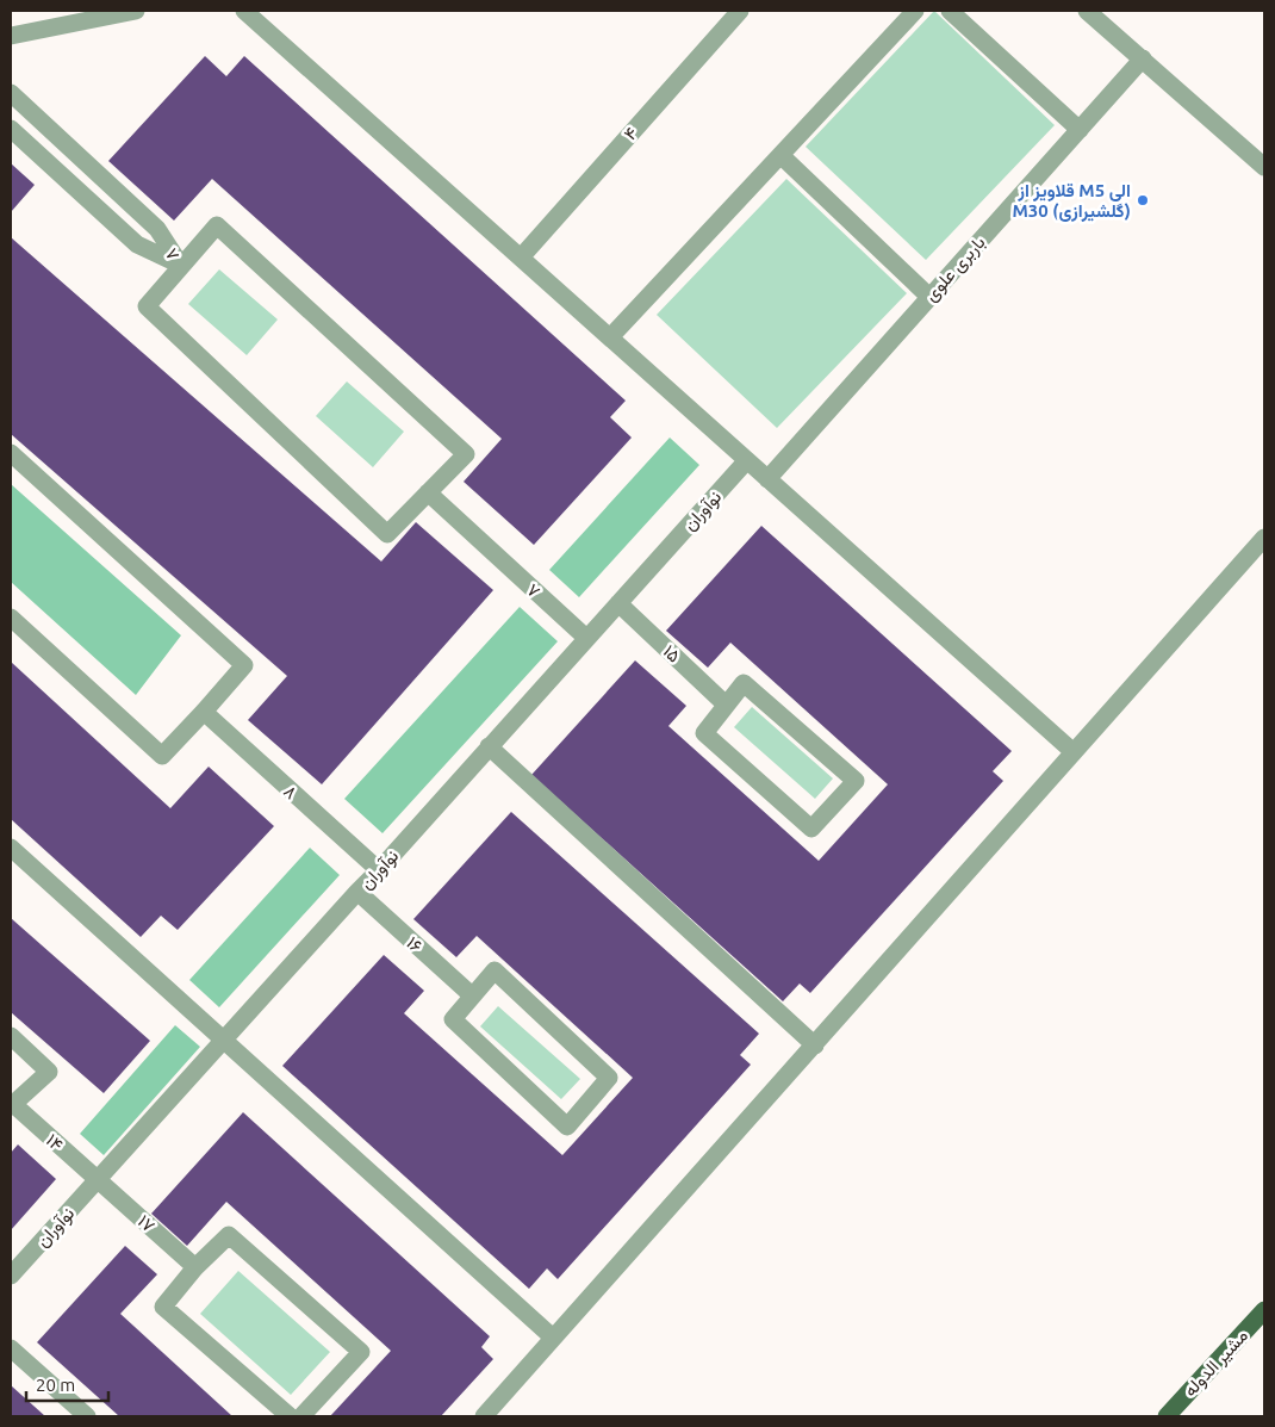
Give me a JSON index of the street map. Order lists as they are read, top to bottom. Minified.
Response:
{"streets":{"main road":["مشیر الدوله"],"street":["۴","۷","باربری علوی","نوآوران","۱۵","۸","۱۶","۱۴","۱۷"]},"crossings":[["۷","نوآوران"],["نوآوران","۱۵"],["نوآوران","۸"],["نوآوران","۱۶"],["نوآوران","۱۴"],["نوآوران","۱۷"],["۱۴","۱۷"]],"places":["قلاویز از M5 الی M30 (گلشیرازی)"],"scale_bar":"20 m"}
